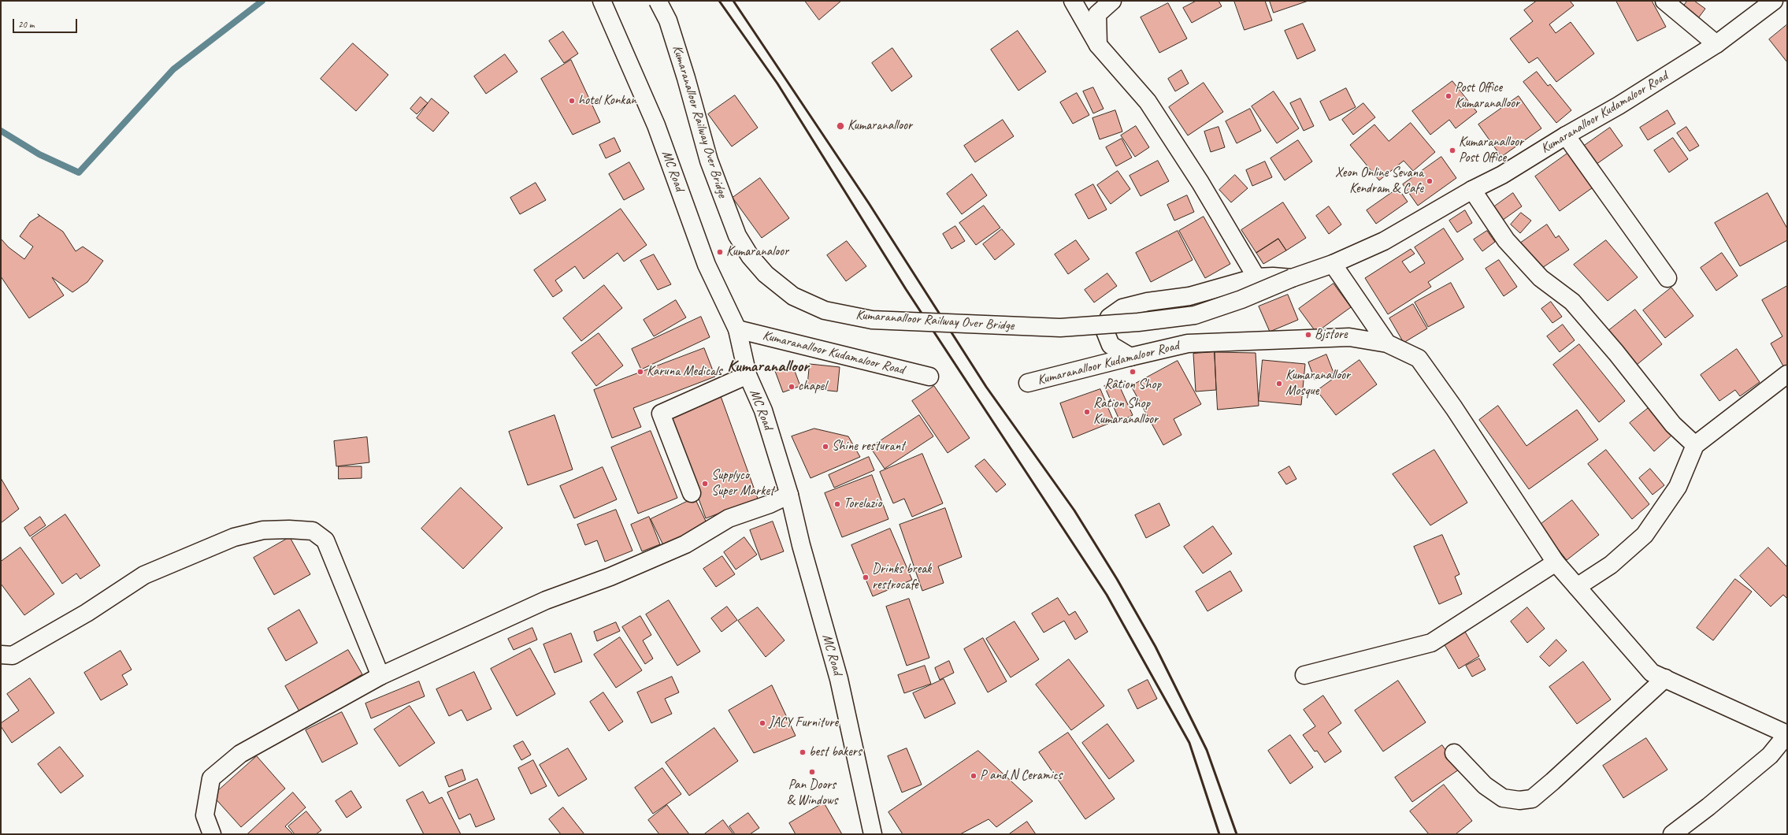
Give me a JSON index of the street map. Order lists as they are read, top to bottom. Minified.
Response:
{"streets":{"street":["Kumaranalloor Kudamaloor Road","Kumaranalloor Railway Over Bridge","MC Road"]},"crossings":[["Kumaranalloor Kudamaloor Road","Kumaranalloor Railway Over Bridge"],["Kumaranalloor Kudamaloor Road","MC Road"]],"districts":["Kumaranalloor"],"places":["Post Office Kumaranalloor","hotel Konkan","Kumaranalloor","Kumaranalloor Post Office","Xeon Online Sevana Kendram & Cafe","Kumaranaloor","Bjstore","Karuna Medicals","Ration Shop","Kumaranalloor Mosque","chapel","Ration Shop Kumaranalloor","Shine resturant","Supplyco Super Market","Torelazio","Drinks break restrocafe","JACY Furniture","best bakers","Pan Doors & Windows","P and N Ceramics"],"scale_bar":"20 m"}
